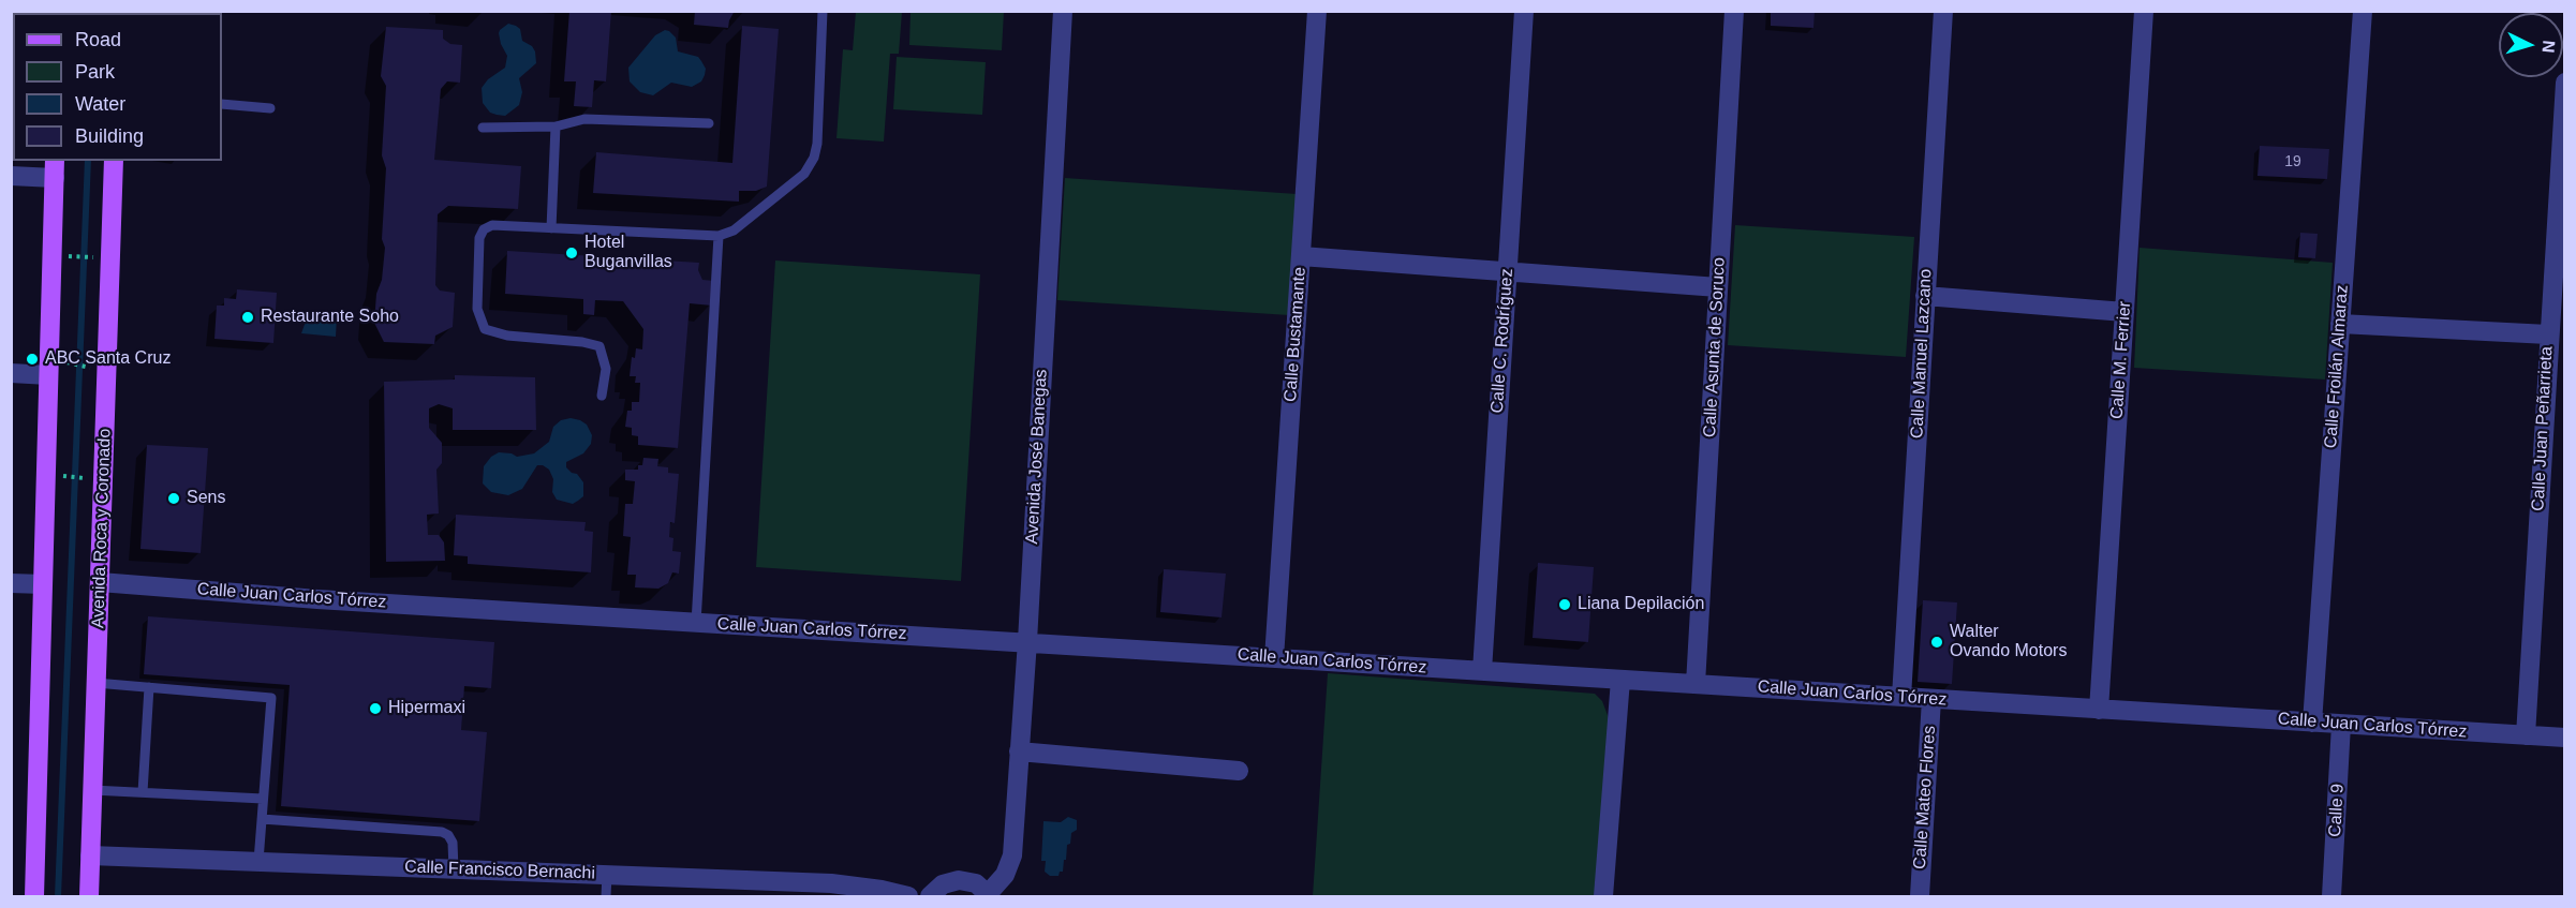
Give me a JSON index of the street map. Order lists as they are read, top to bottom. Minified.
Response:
{"streets":{"main road":["Avenida Roca y Coronado"],"street":["Calle Bustamante","Calle C. Rodríguez","Calle Asunta de Soruco","Calle Manuel Lazcano","Calle M. Ferrier","Calle Froilán Almaraz","Calle Juan Peñarrieta","Avenida José Banegas","Calle Juan Carlos Tórrez","Calle Mateo Flores","Calle 9","Calle Francisco Bernachi"]},"crossings":[["Calle Bustamante","Calle Juan Carlos Tórrez"],["Calle C. Rodríguez","Calle Juan Carlos Tórrez"],["Calle Asunta de Soruco","Calle Juan Carlos Tórrez"],["Calle Manuel Lazcano","Calle Juan Carlos Tórrez"],["Calle M. Ferrier","Calle Juan Carlos Tórrez"],["Calle Froilán Almaraz","Calle Juan Carlos Tórrez"],["Calle Juan Peñarrieta","Calle Juan Carlos Tórrez"],["Avenida José Banegas","Calle Juan Carlos Tórrez"],["Avenida Roca y Coronado","Calle Juan Carlos Tórrez"],["Avenida Roca y Coronado","Calle Francisco Bernachi"],["Calle Juan Carlos Tórrez","Calle Mateo Flores"],["Calle Juan Carlos Tórrez","Calle 9"]],"places":["Hotel Buganvillas","Restaurante Soho","ABC Santa Cruz","Sens","Liana Depilación","Walter Ovando Motors","Hipermaxi"],"house_numbers":["19"],"legend":["Road","Park","Water","Building"],"north":"right"}
